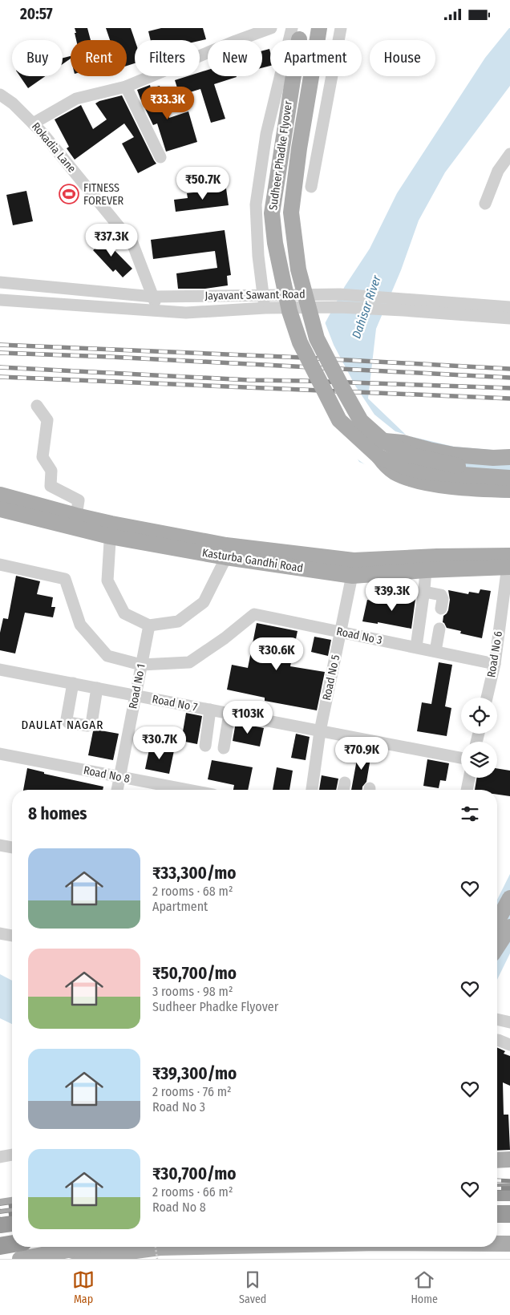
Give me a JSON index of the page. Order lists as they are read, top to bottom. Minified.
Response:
{"streets":{"main road":["Sudheer Phadke Flyover","Kasturba Gandhi Road"],"street":["Rokadia Lane","Jayavant Sawant Road","Road No 3","Road No 6","Road No 5","Road No 1","Road No 7","Road No 8"]},"crossings":[["Rokadia Lane","Jayavant Sawant Road"],["Sudheer Phadke Flyover","Jayavant Sawant Road"],["Kasturba Gandhi Road","Road No 6"],["Kasturba Gandhi Road","Road No 5"],["Road No 3","Road No 6"],["Road No 3","Road No 5"],["Road No 3","Road No 1"],["Road No 5","Road No 7"],["Road No 1","Road No 7"],["Road No 1","Road No 8"]],"districts":["DAULAT NAGAR"],"water":["Dahisar River"],"places":{"sports":["FITNESS FOREVER"]},"page":{"status":"20:57","chip":["Buy","Rent","Filters","New","Apartment","House"],"price":["₹33.3K","₹50.7K","₹37.3K","₹39.3K","₹30.6K","₹103K","₹30.7K","₹70.9K"],"heading":"8 homes","list":[{"name":"₹33,300/mo","note":"2 rooms · 68 m² · Apartment"},{"name":"₹50,700/mo","note":"3 rooms · 98 m² · Sudheer Phadke Flyover"},{"name":"₹39,300/mo","note":"2 rooms · 76 m² · Road No 3"},{"name":"₹30,700/mo","note":"2 rooms · 66 m² · Road No 8"}],"tabs":["Map","Saved","Home"]}}
